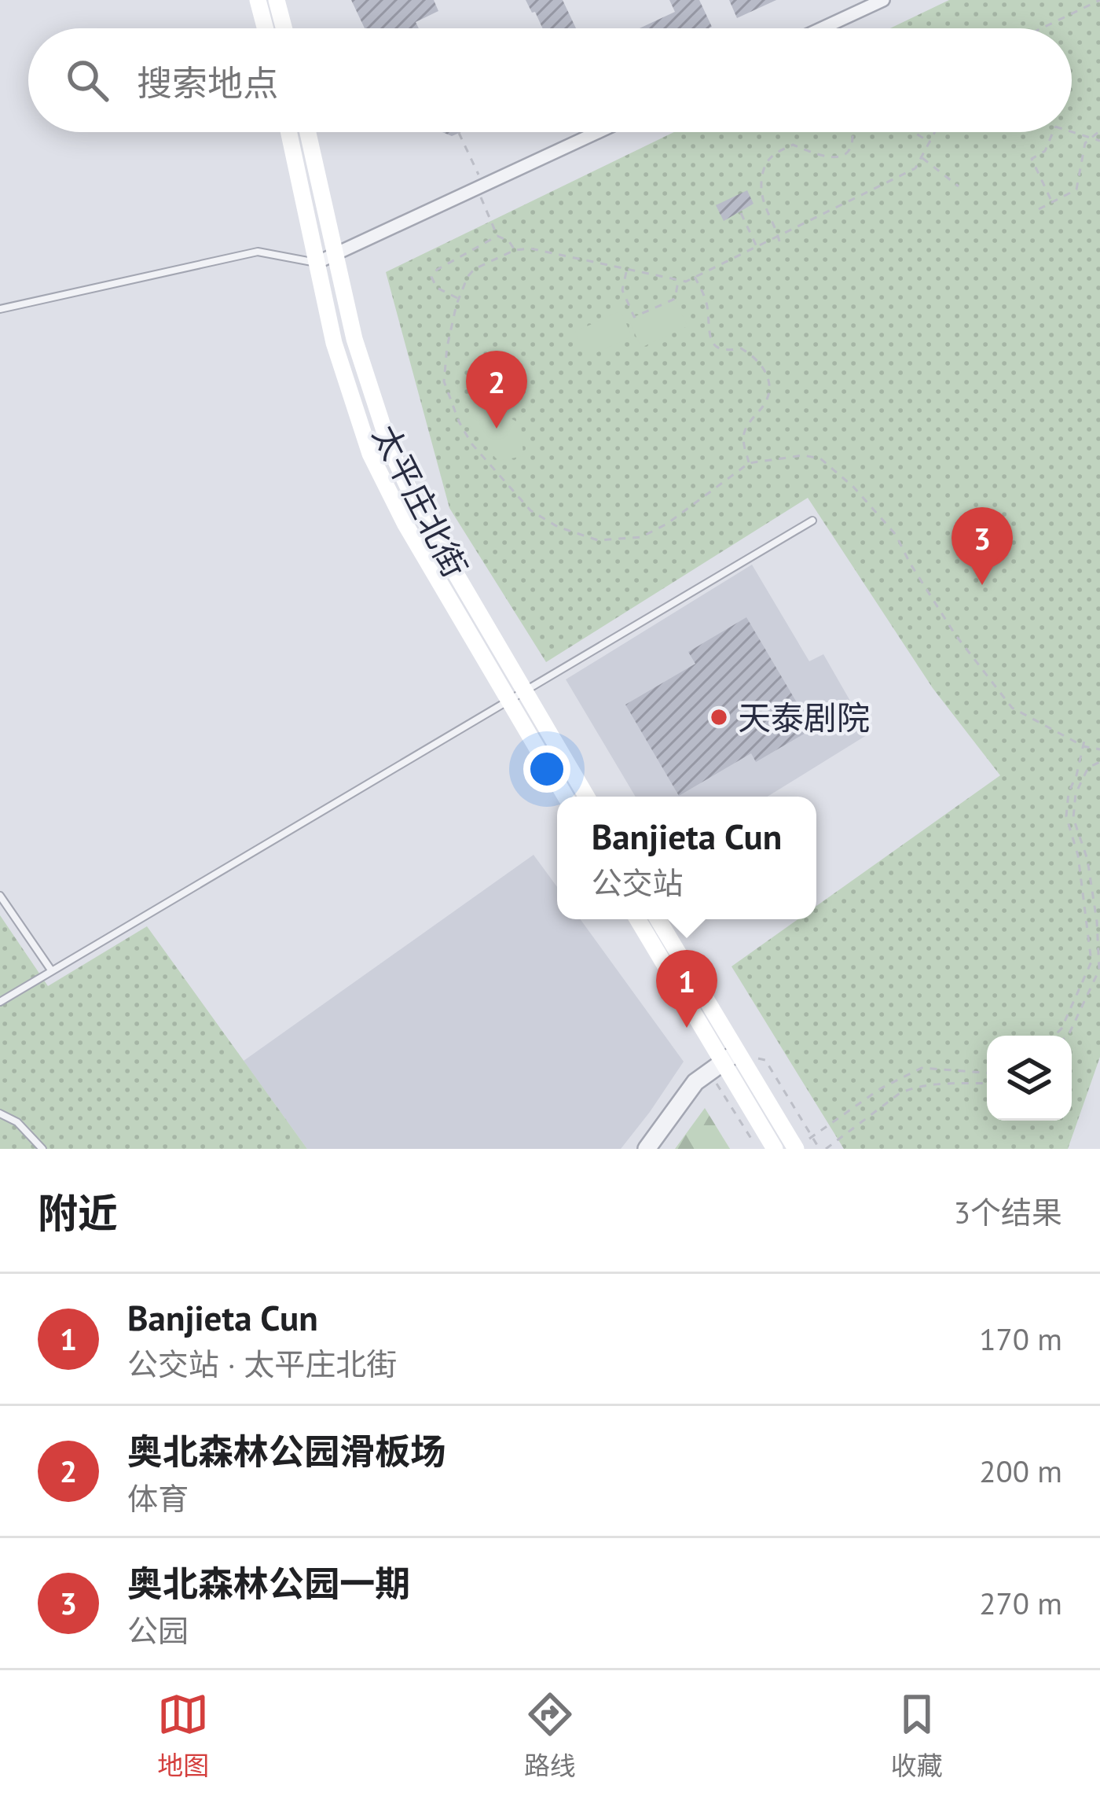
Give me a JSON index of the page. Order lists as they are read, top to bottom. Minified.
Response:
{"streets":{"main road":["太平庄北街"]},"places":["天泰剧院"],"page":{"search":"搜索地点","pins":["2","3","1"],"popup":["Banjieta Cun","公交站"],"heading":["附近","3个结果"],"list":[{"mark":"1","name":"Banjieta Cun","note":"公交站 · 太平庄北街","value":"170 m"},{"mark":"2","name":"奥北森林公园滑板场","note":"体育","value":"200 m"},{"mark":"3","name":"奥北森林公园一期","note":"公园","value":"270 m"}],"nav":["地图","路线","收藏"]}}
